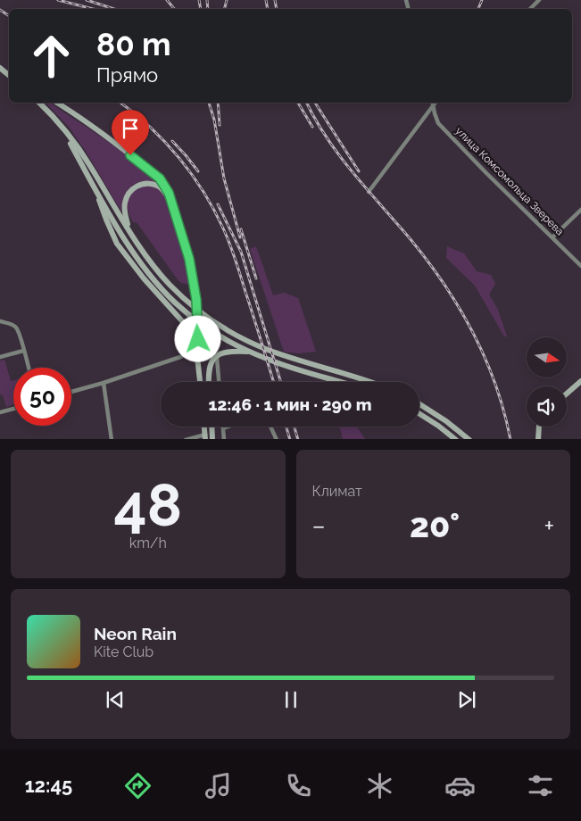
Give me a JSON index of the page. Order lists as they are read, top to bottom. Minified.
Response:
{"streets":{"street":["улица Комсомольца Зверева"]},"north":"right","page":{"turn":["80 m","Прямо"],"limit":"50","trip":"12:46 · 1 мин · 290 m","tile":[["48","km/h"],"Климат"],"heat":["−","20°","+"],"song":["Neon Rain","Kite Club"],"tabs":"12:45"}}
